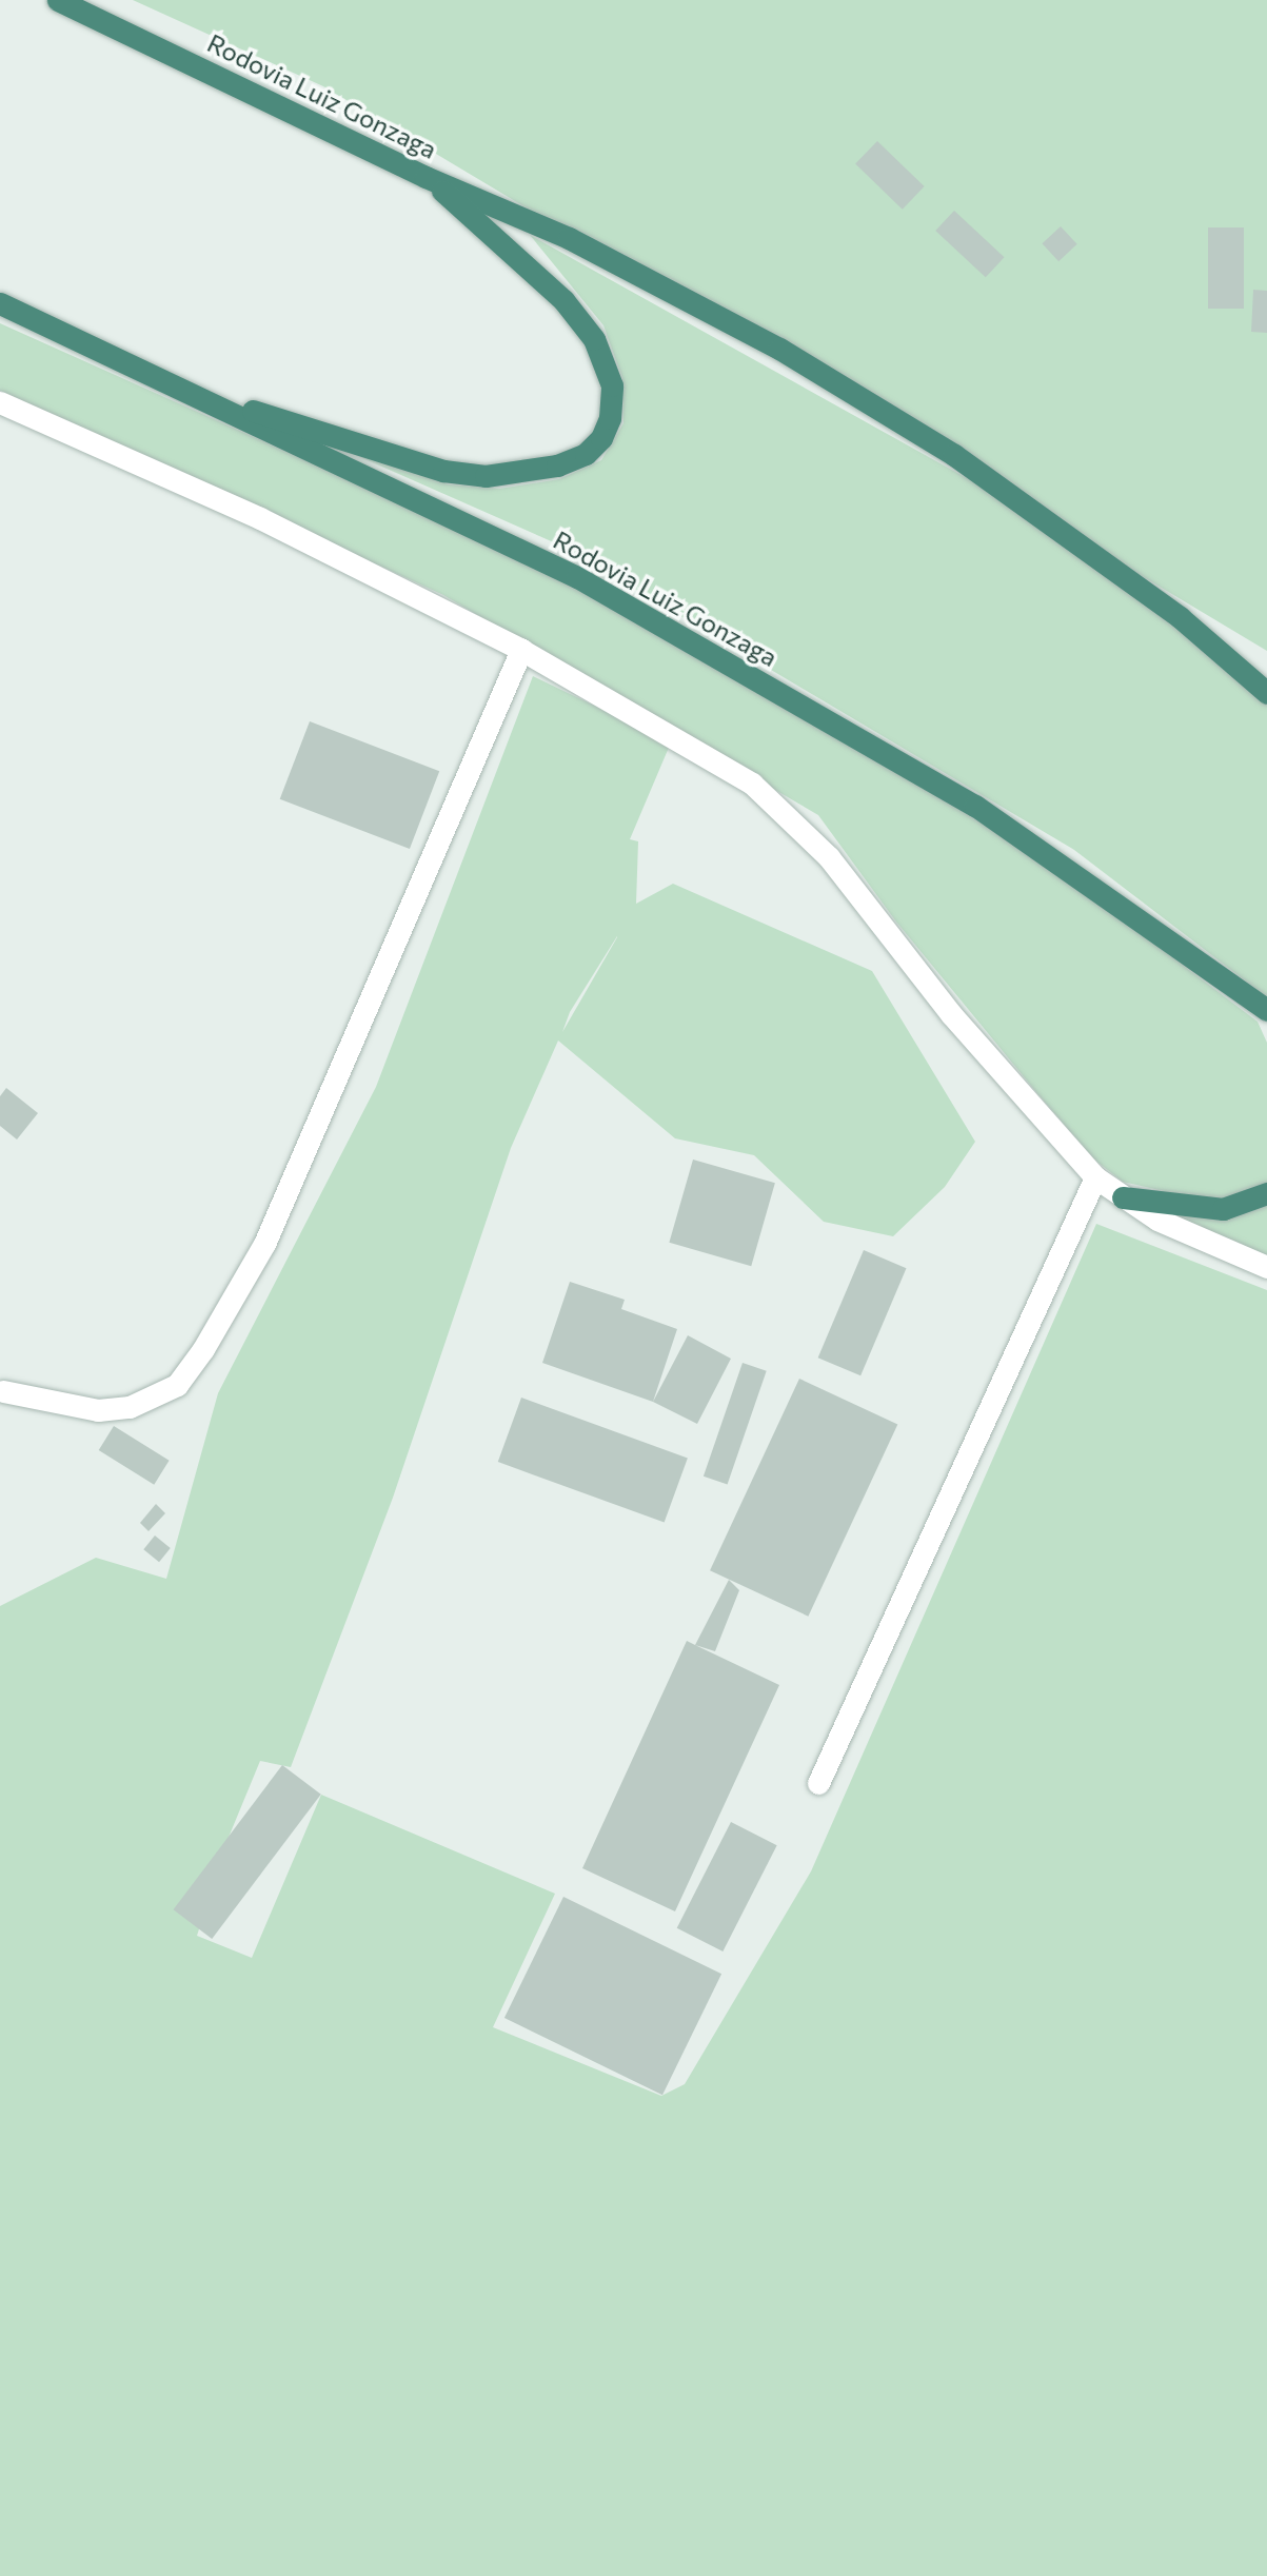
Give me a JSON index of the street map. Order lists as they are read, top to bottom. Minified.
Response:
{"streets":{"highway":["Rodovia Luiz Gonzaga"]}}
